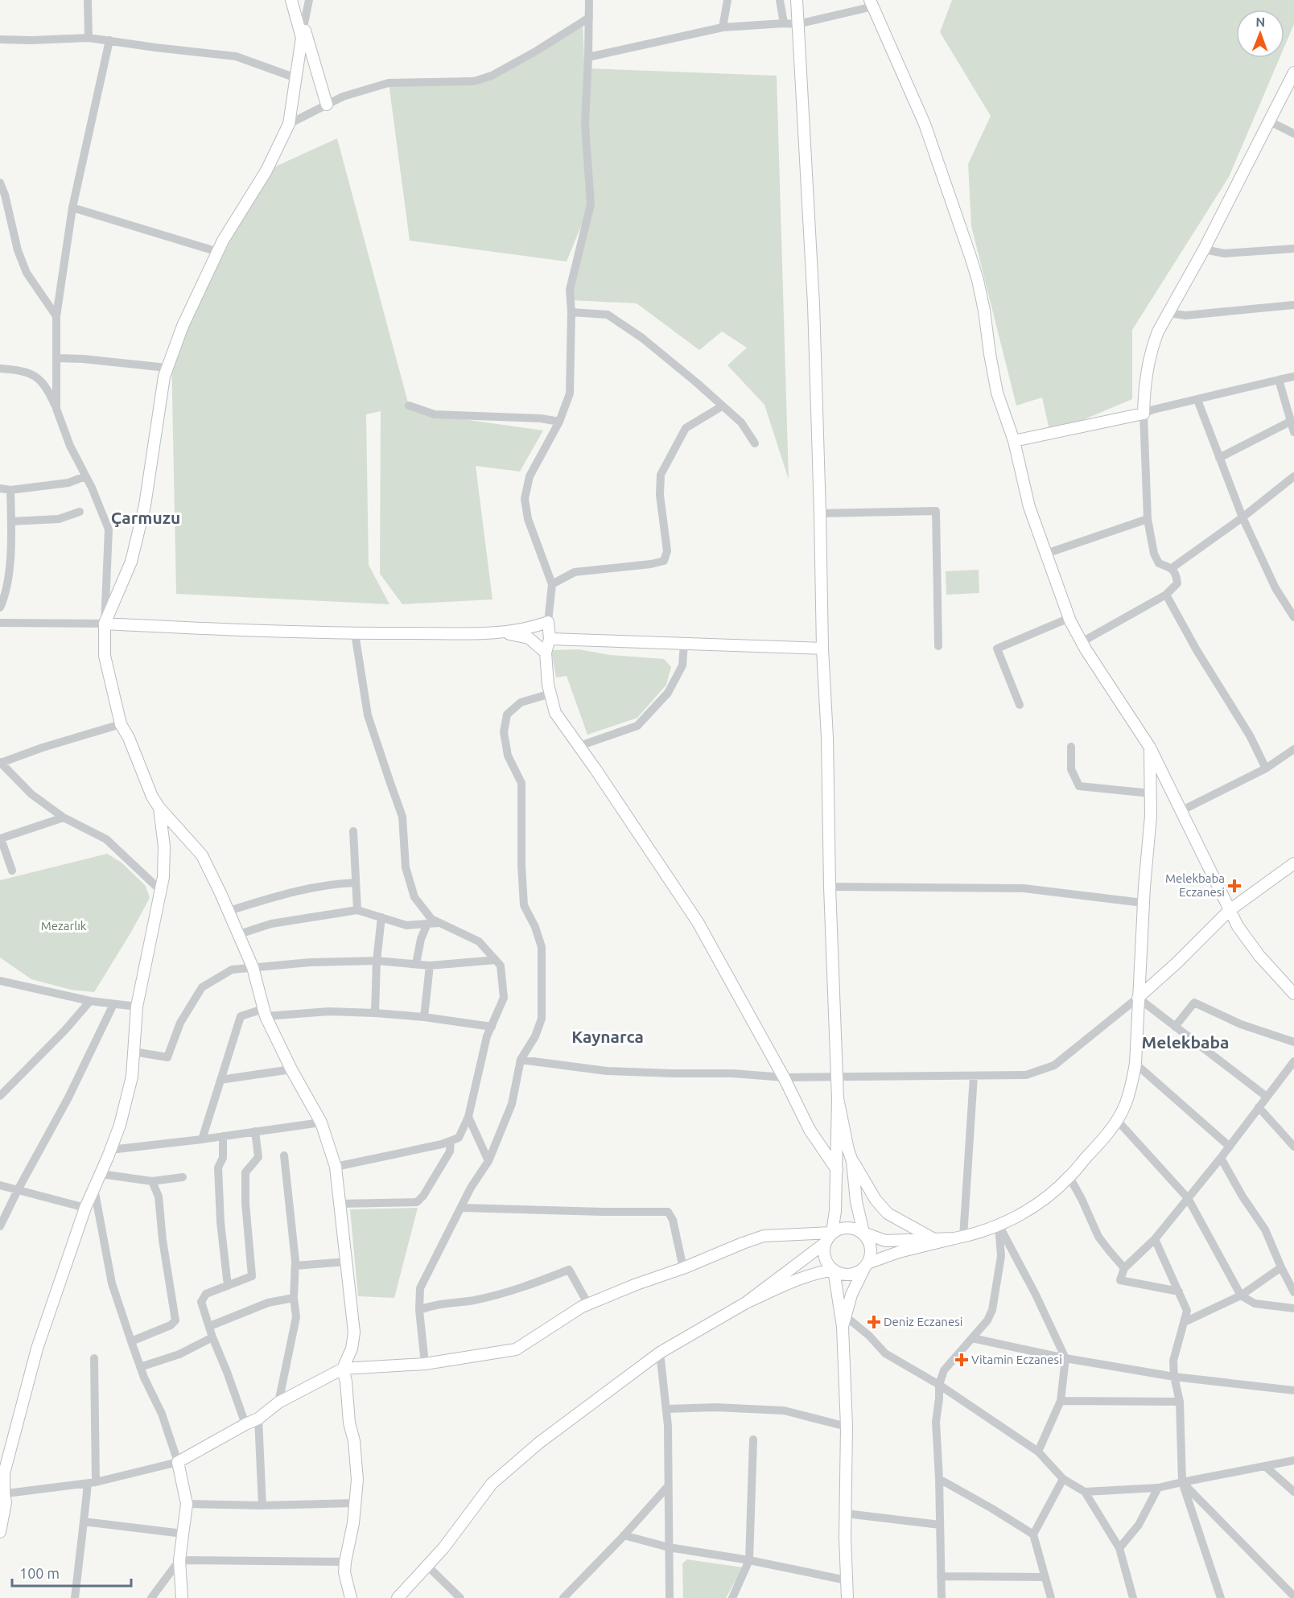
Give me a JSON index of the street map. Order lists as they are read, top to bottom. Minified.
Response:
{"districts":["Çarmuzu","Kaynarca","Melekbaba"],"parks":["Mezarlık"],"places":{"health":["Melekbaba Eczanesi","Deniz Eczanesi","Vitamin Eczanesi"]},"scale_bar":"100 m","north":"top"}
